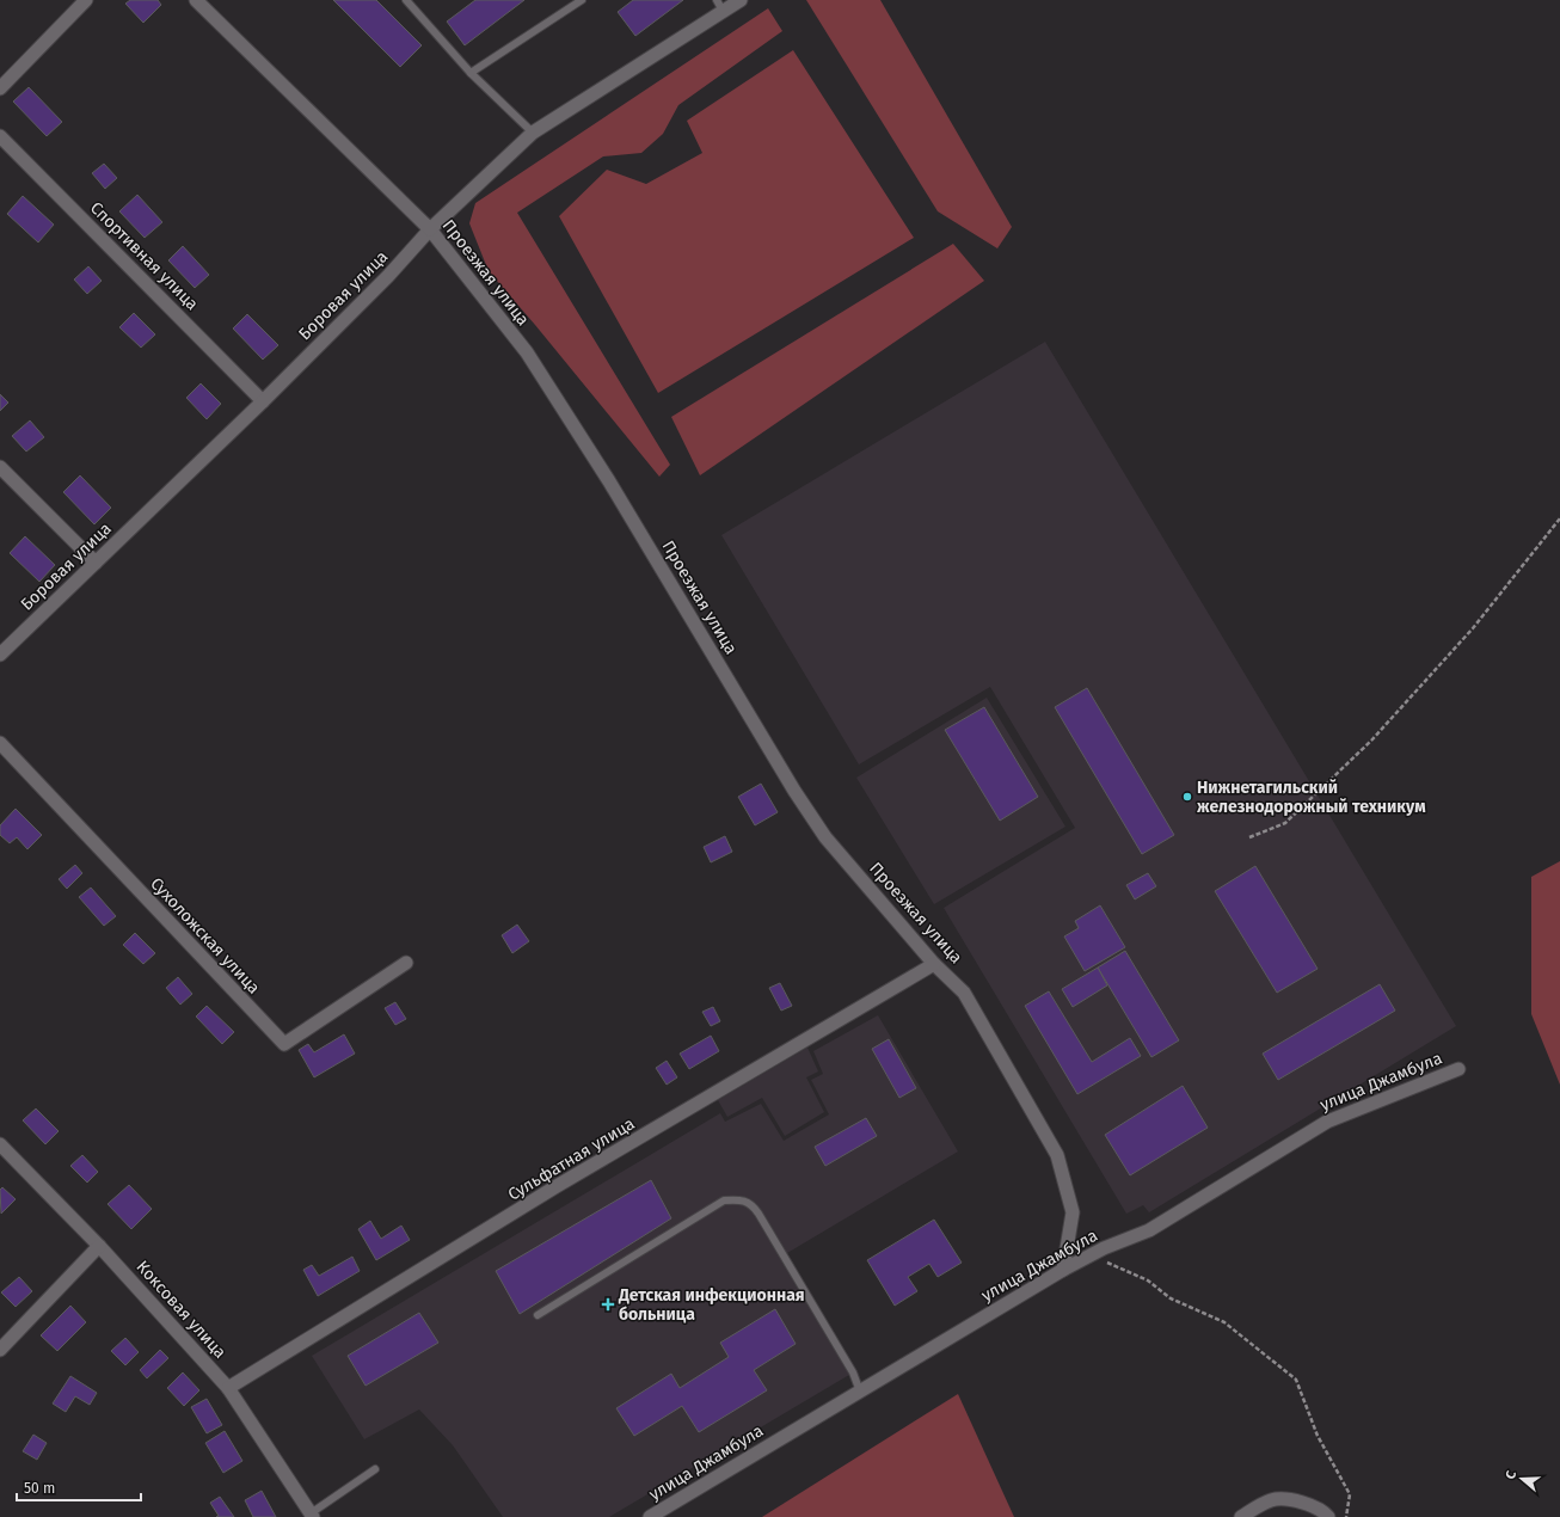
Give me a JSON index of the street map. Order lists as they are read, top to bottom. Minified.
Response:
{"streets":{"street":["Спортивная улица","Проезжая улица","Боровая улица","Сухоложская улица","улица Джамбула","Сульфатная улица","Коксовая улица"]},"crossings":[["Спортивная улица","Боровая улица"],["Проезжая улица","Боровая улица"],["Проезжая улица","улица Джамбула"],["Проезжая улица","Сульфатная улица"],["Сульфатная улица","Коксовая улица"]],"places":{"other":["Нижнетагильский железнодорожный техникум"],"health":["Детская инфекционная больница"]},"scale_bar":"50 m","north":"left"}
